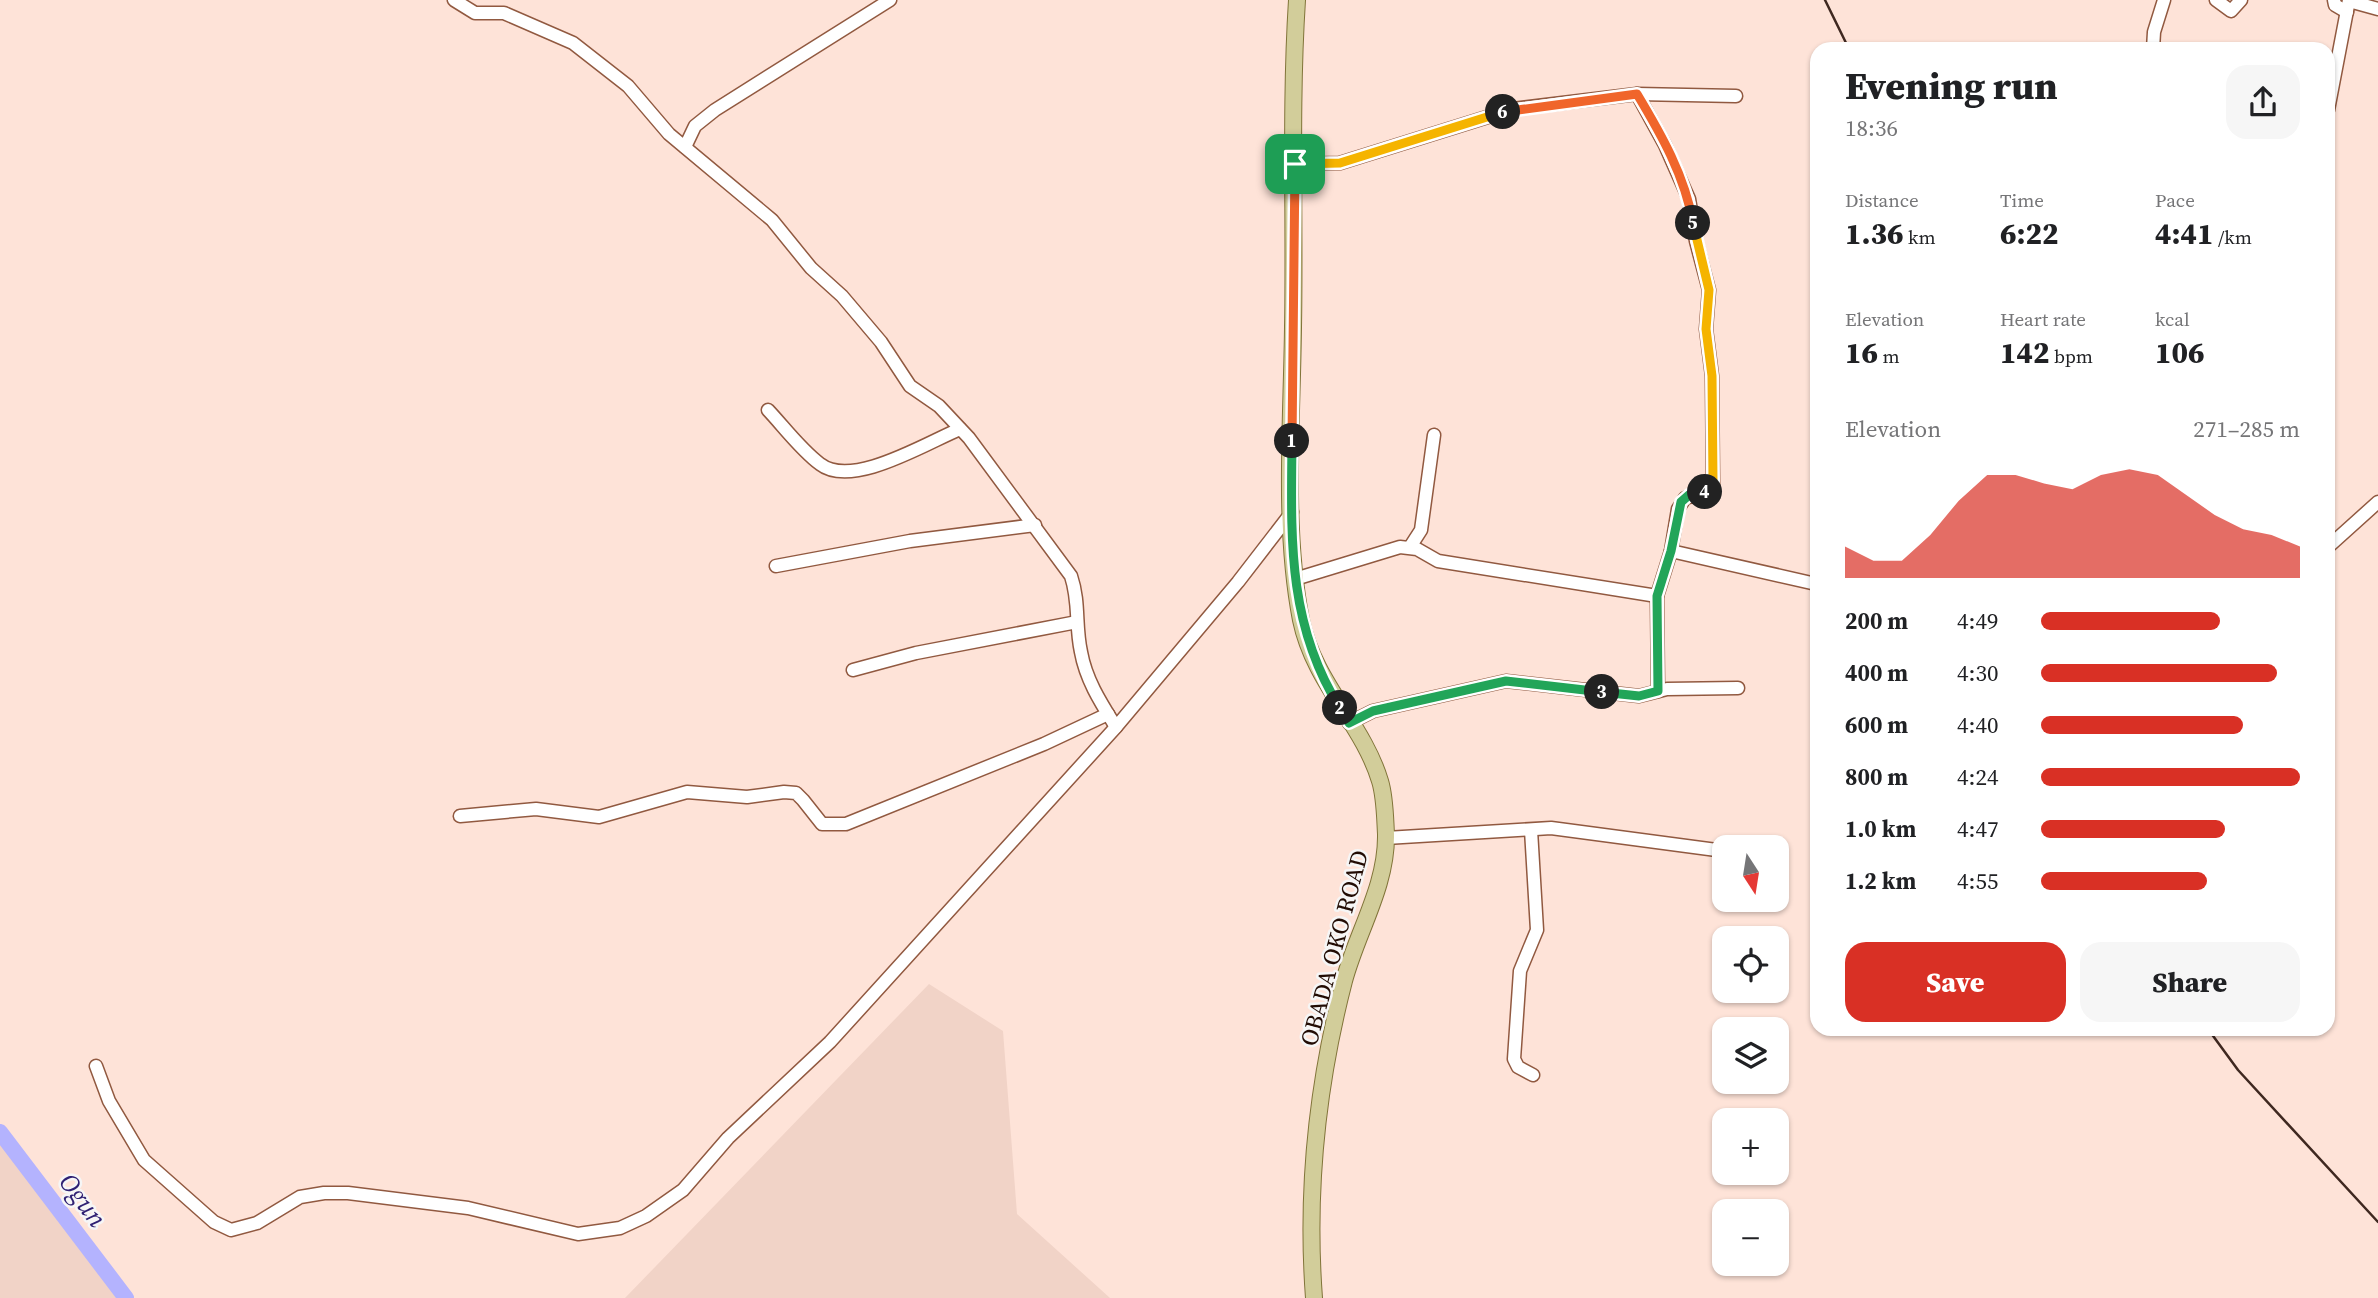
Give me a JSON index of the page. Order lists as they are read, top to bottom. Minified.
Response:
{"streets":{"main road":["OBADA OKO ROAD"]},"water":["Ogun"],"north":"bottom","page":{"heading":["Evening run","18:36"],"pins":["6","5","1","4","3","2"],"stats":[["Distance","1.36 km"],["Time","6:22"],["Pace","4:41 /km"],["Elevation","16 m"],["Heart rate","142 bpm"],["kcal","106"]],"chart":["Elevation","271–285 m"],"list":[{"name":"200 m","note":"4:49"},{"name":"400 m","note":"4:30"},{"name":"600 m","note":"4:40"},{"name":"800 m","note":"4:24"},{"name":"1.0 km","note":"4:47"},{"name":"1.2 km","note":"4:55"}],"map_buttons":["+","−"],"buttons":["Save","Share"]}}
